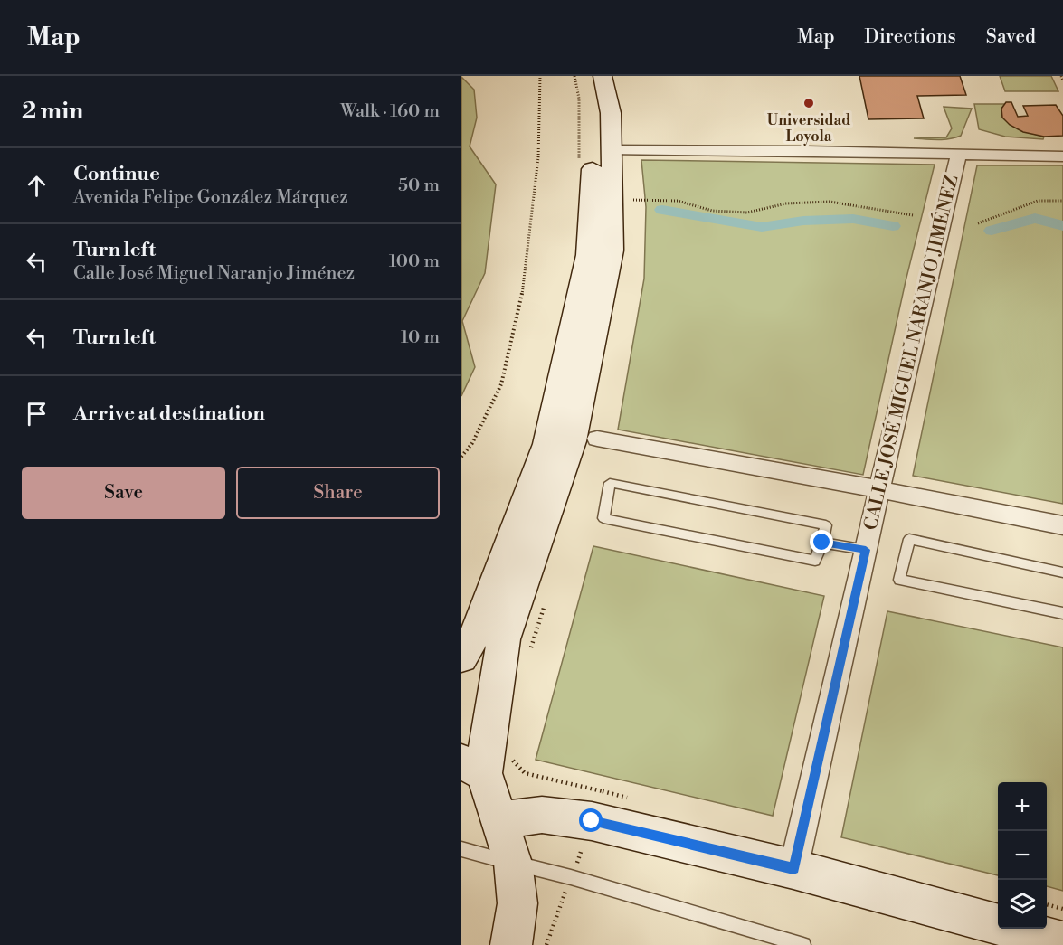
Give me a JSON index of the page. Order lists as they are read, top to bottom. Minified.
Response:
{"streets":{"street":["CALLE JOSÉ MIGUEL NARANJO JIMÉNEZ"]},"places":["Universidad Loyola"],"page":{"header":"Map","nav":["Map","Directions","Saved"],"heading":["2 min","Walk · 160 m"],"list":[["Continue","Avenida Felipe González Márquez","50 m"],["Turn left","Calle José Miguel Naranjo Jiménez","100 m"],["Turn left","10 m"],"Arrive at destination"],"buttons":["Save","Share"],"map_buttons":["+","−"]}}
